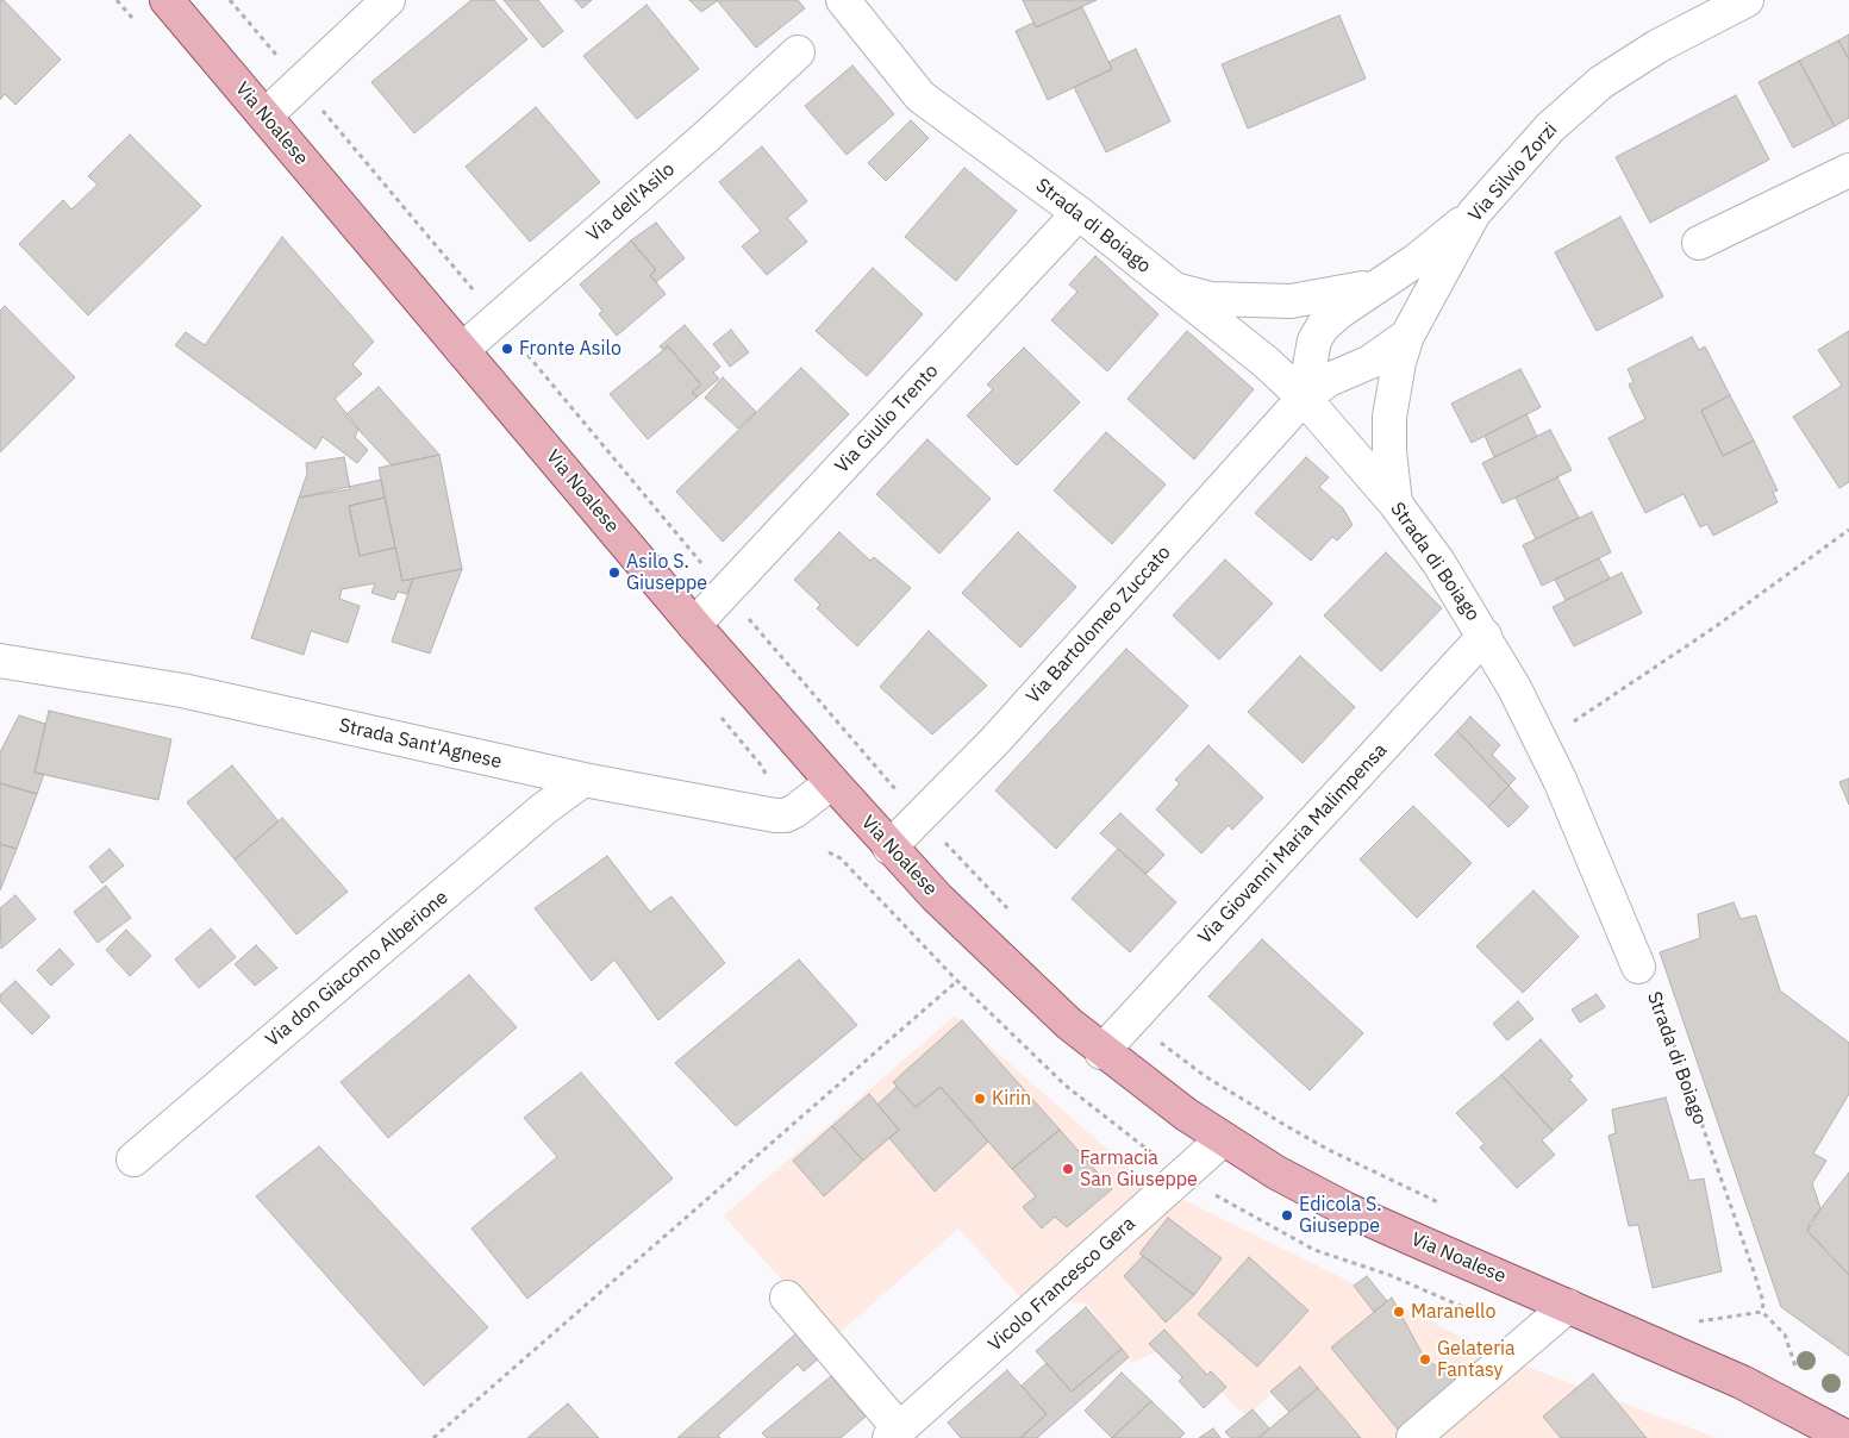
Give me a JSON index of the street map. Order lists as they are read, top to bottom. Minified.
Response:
{"streets":{"main road":["Via Noalese"],"street":["Via Silvio Zorzi","Via dell'Asilo","Strada di Boiago","Via Giulio Trento","Via Bartolomeo Zuccato","Strada Sant'Agnese","Via Giovanni Maria Malimpensa","Via don Giacomo Alberione","Vicolo Francesco Gera"]},"crossings":[["Via Noalese","Via dell'Asilo"],["Via Noalese","Via Giulio Trento"],["Via Noalese","Via Bartolomeo Zuccato"],["Via Noalese","Strada Sant'Agnese"],["Via Noalese","Via Giovanni Maria Malimpensa"],["Via Noalese","Vicolo Francesco Gera"],["Via Silvio Zorzi","Strada di Boiago"],["Strada di Boiago","Via Giulio Trento"],["Strada di Boiago","Via Bartolomeo Zuccato"],["Strada di Boiago","Via Giovanni Maria Malimpensa"],["Strada Sant'Agnese","Via don Giacomo Alberione"]],"places":["Fronte Asilo","Asilo S. Giuseppe","Kirin","Farmacia San Giuseppe","Edicola S. Giuseppe","Maranello","Gelateria Fantasy"]}
